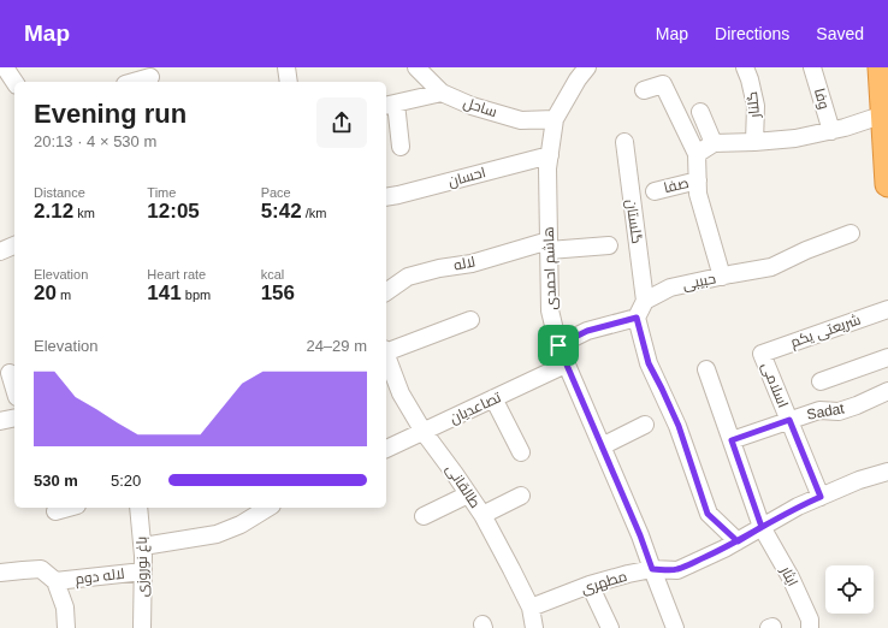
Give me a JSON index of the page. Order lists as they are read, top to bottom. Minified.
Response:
{"streets":{"street":["وفا","گلنار","ساحل","احسان","صفا","گلستان","لاله","هاشم احمدی","حبیبی","شریعتی یکم","اسلامی","تصاعدیان","Sadat","طالقانی","باغ نوروزی","لاله دوم","ایثار","مطهری"]},"crossings":[["ساحل","هاشم احمدی"],["احسان","هاشم احمدی"],["گلستان","حبیبی"],["لاله","هاشم احمدی"],["هاشم احمدی","تصاعدیان"],["هاشم احمدی","مطهری"],["شریعتی یکم","اسلامی"],["اسلامی","Sadat"],["اسلامی","مطهری"],["تصاعدیان","طالقانی"],["Sadat","ایثار"],["طالقانی","مطهری"],["باغ نوروزی","لاله دوم"],["ایثار","مطهری"]],"page":{"header":"Map","nav":["Map","Directions","Saved"],"heading":["Evening run","20:13 · 4 × 530 m"],"stats":[["Distance","2.12 km"],["Time","12:05"],["Pace","5:42 /km"],["Elevation","20 m"],["Heart rate","141 bpm"],["kcal","156"]],"chart":["Elevation","24–29 m"],"list":[{"name":"530 m","note":"5:20"}]}}
